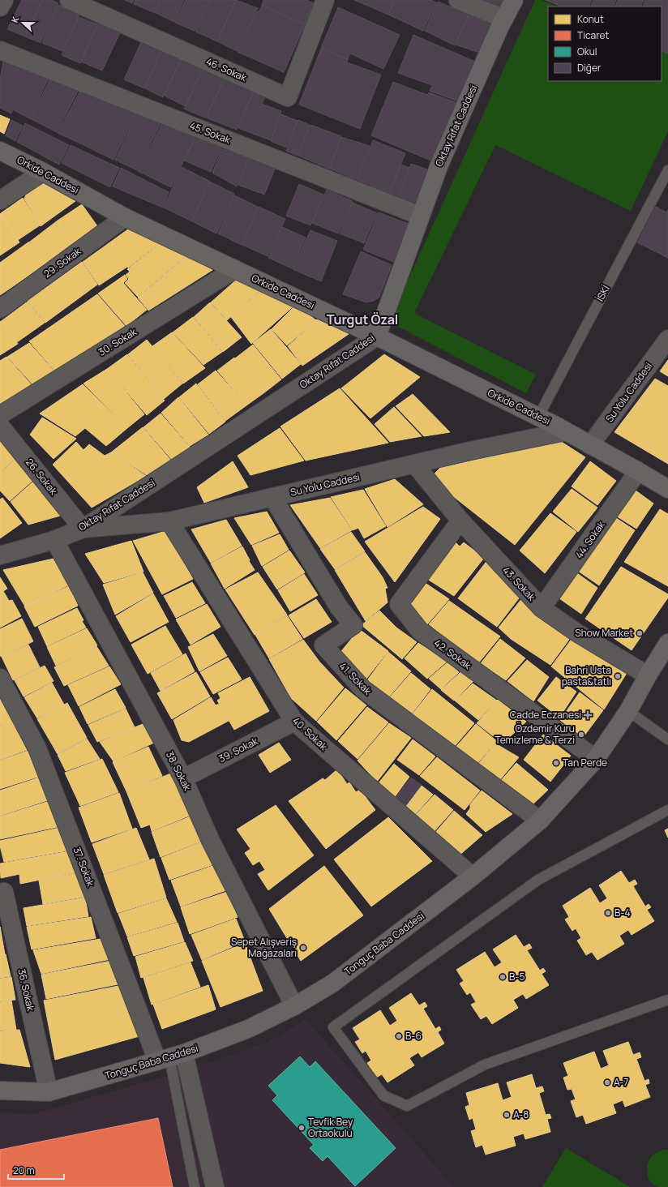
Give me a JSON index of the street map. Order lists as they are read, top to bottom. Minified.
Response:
{"streets":{"street":["46. Sokak","Oktay Rıfat Caddesi","45. Sokak","Orkide Caddesi","29. Sokak","30. Sokak","Su Yolu Caddesi","26. Sokak","44. Sokak","43. Sokak","42. Sokak","41. Sokak","40. Sokak","39. Sokak","38. Sokak","37. Sokak","Tonguç Baba Caddesi","36. Sokak"],"lane":["İSKİ"]},"crossings":[["Oktay Rıfat Caddesi","45. Sokak"],["Oktay Rıfat Caddesi","Orkide Caddesi"],["Oktay Rıfat Caddesi","Su Yolu Caddesi"],["Oktay Rıfat Caddesi","26. Sokak"],["Oktay Rıfat Caddesi","38. Sokak"],["Orkide Caddesi","29. Sokak"],["Orkide Caddesi","İSKİ"],["Orkide Caddesi","30. Sokak"],["Orkide Caddesi","Su Yolu Caddesi"],["Orkide Caddesi","44. Sokak"],["Su Yolu Caddesi","26. Sokak"],["Su Yolu Caddesi","43. Sokak"],["Su Yolu Caddesi","41. Sokak"],["Su Yolu Caddesi","40. Sokak"],["44. Sokak","43. Sokak"],["43. Sokak","42. Sokak"],["43. Sokak","Tonguç Baba Caddesi"],["42. Sokak","Tonguç Baba Caddesi"],["41. Sokak","Tonguç Baba Caddesi"],["40. Sokak","39. Sokak"],["40. Sokak","Tonguç Baba Caddesi"],["39. Sokak","38. Sokak"],["38. Sokak","Tonguç Baba Caddesi"],["37. Sokak","Tonguç Baba Caddesi"],["Tonguç Baba Caddesi","36. Sokak"]],"districts":["Turgut Özal"],"places":{"other":["Show Market","Bahri Usta pasta&tatlı","Özdemir Kuru Temizleme & Terzi","Tan Perde","B-4","Sepet Alışveriş Mağazaları","B-5","B-6","A-7","A-8","Tevfik Bey Ortaokulu"],"health":["Cadde Eczanesi"]},"legend":["Konut","Ticaret","Okul","Diğer"],"scale_bar":"20 m","north":"left"}
